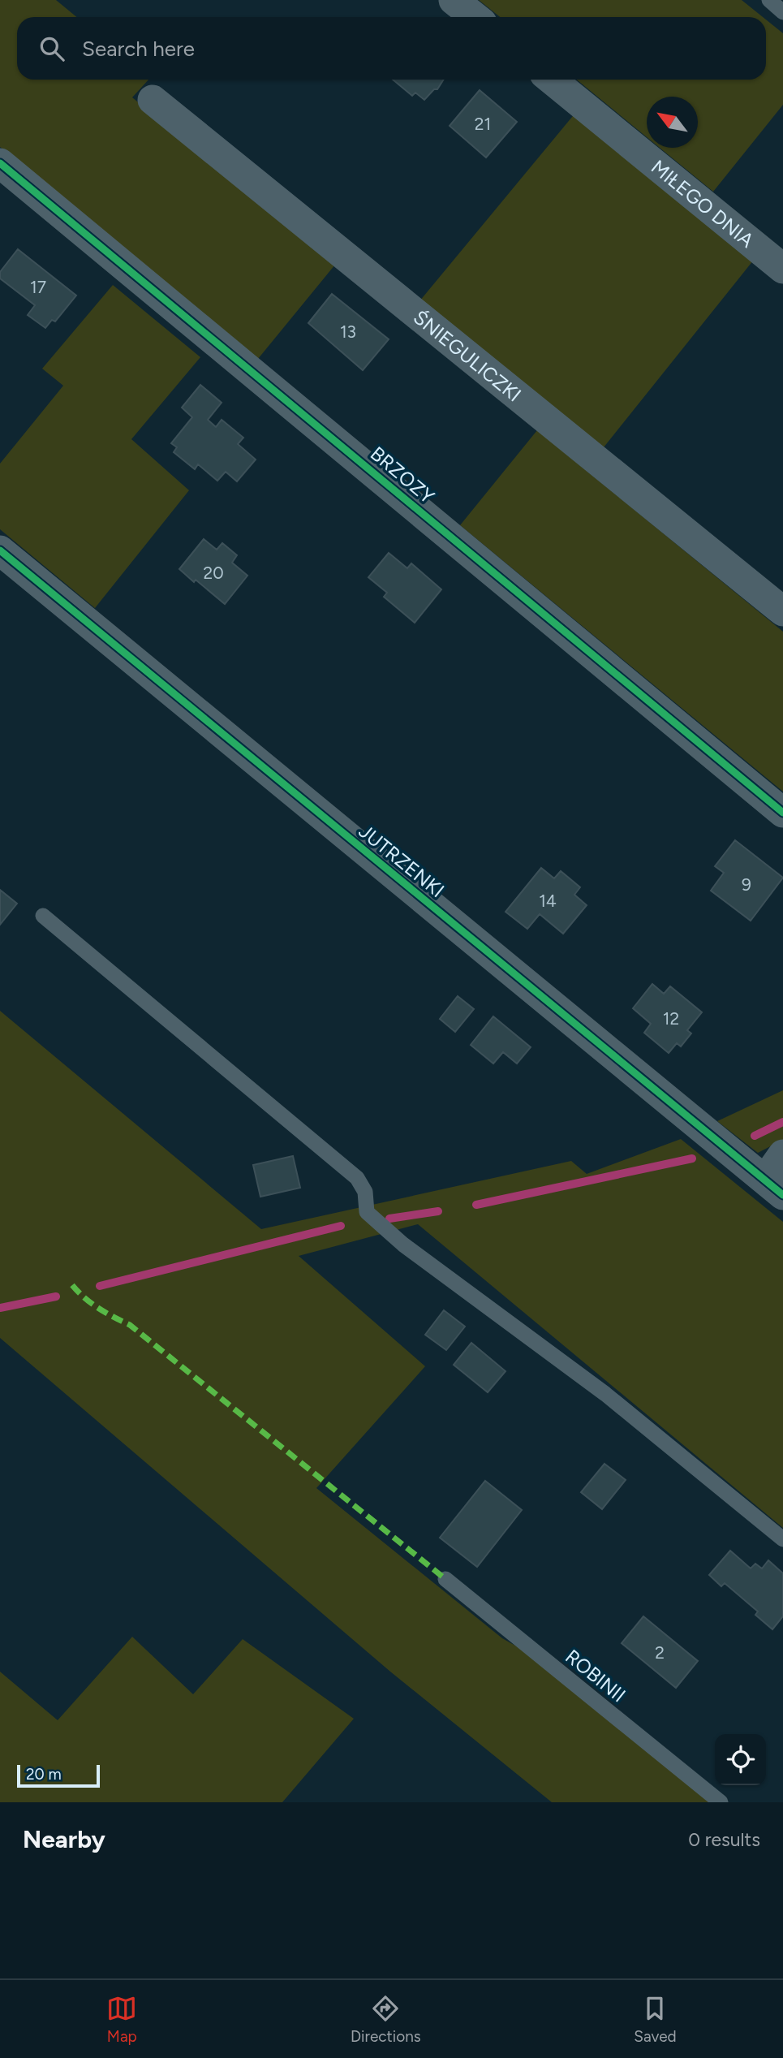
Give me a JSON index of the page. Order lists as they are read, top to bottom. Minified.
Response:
{"streets":{"street":["MIŁEGO DNIA","ŚNIEGULICZKI","BRZOZY","JUTRZENKI"],"lane":["ROBINII"]},"house_numbers":["21","17","13","20","9","14","12","2"],"scale_bar":"20 m","north":"top left","page":{"search":"Search here","scale":"20 m","heading":["Nearby","0 results"],"nav":["Map","Directions","Saved"]}}
